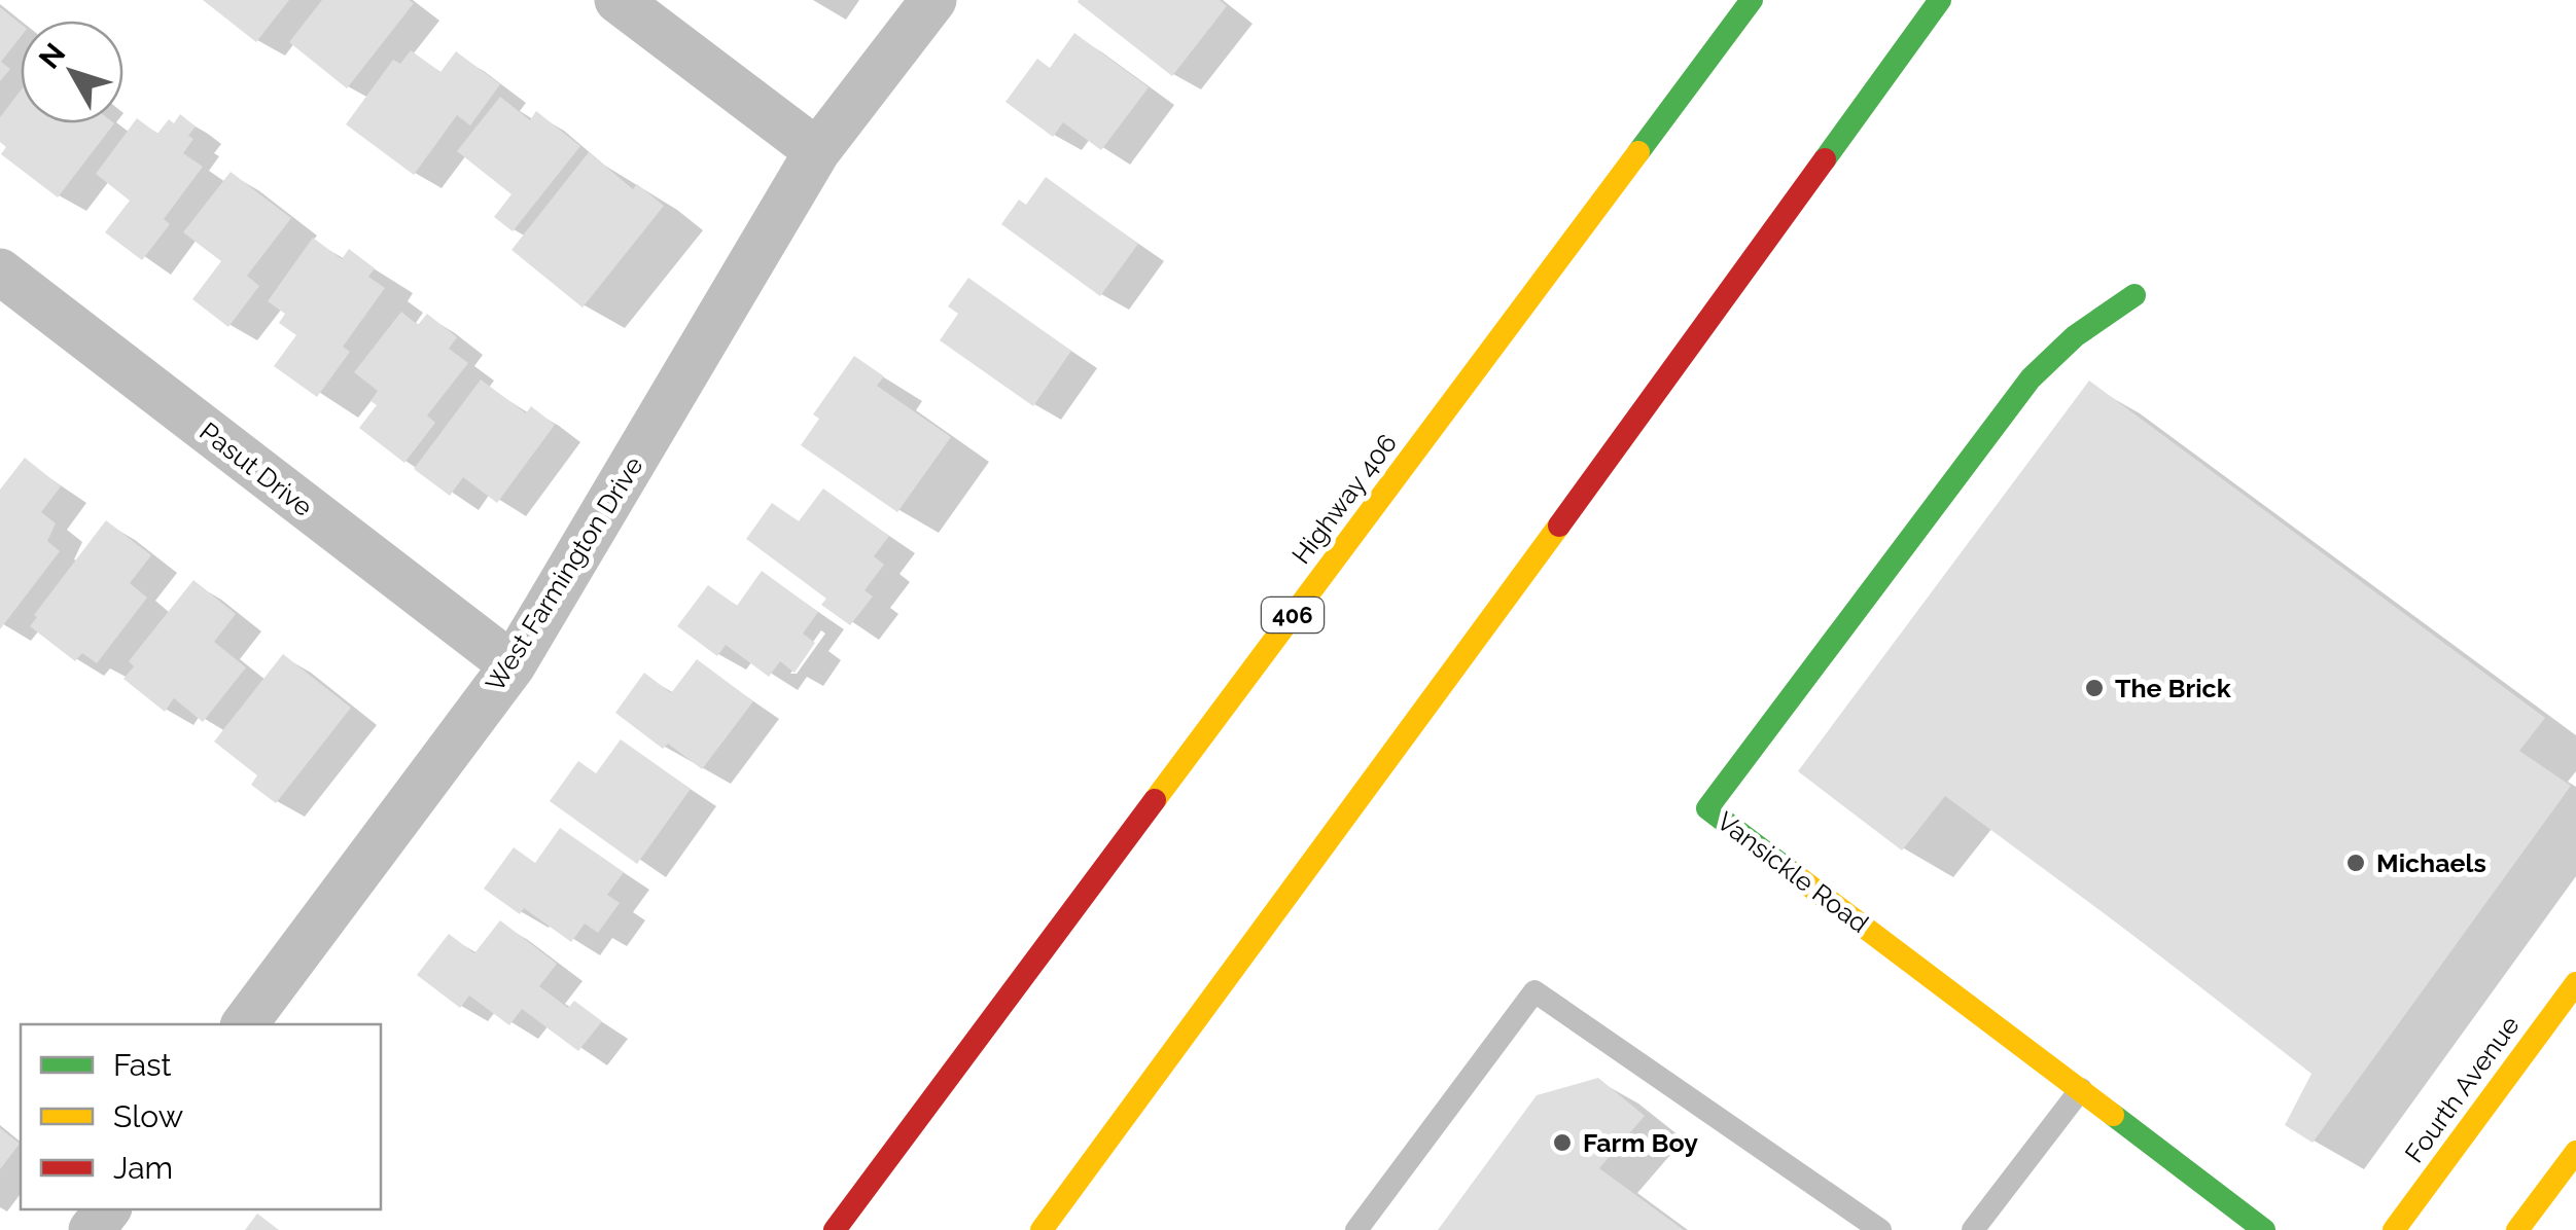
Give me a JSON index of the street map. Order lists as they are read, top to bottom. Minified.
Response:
{"streets":{"main road":["Highway 406","406","Vansickle Road","Fourth Avenue"],"street":["Pasut Drive","West Farmington Drive"]},"crossings":[["Pasut Drive","West Farmington Drive"]],"places":["The Brick","Michaels","Farm Boy"],"legend":["Fast","Slow","Jam"],"north":"top left"}
